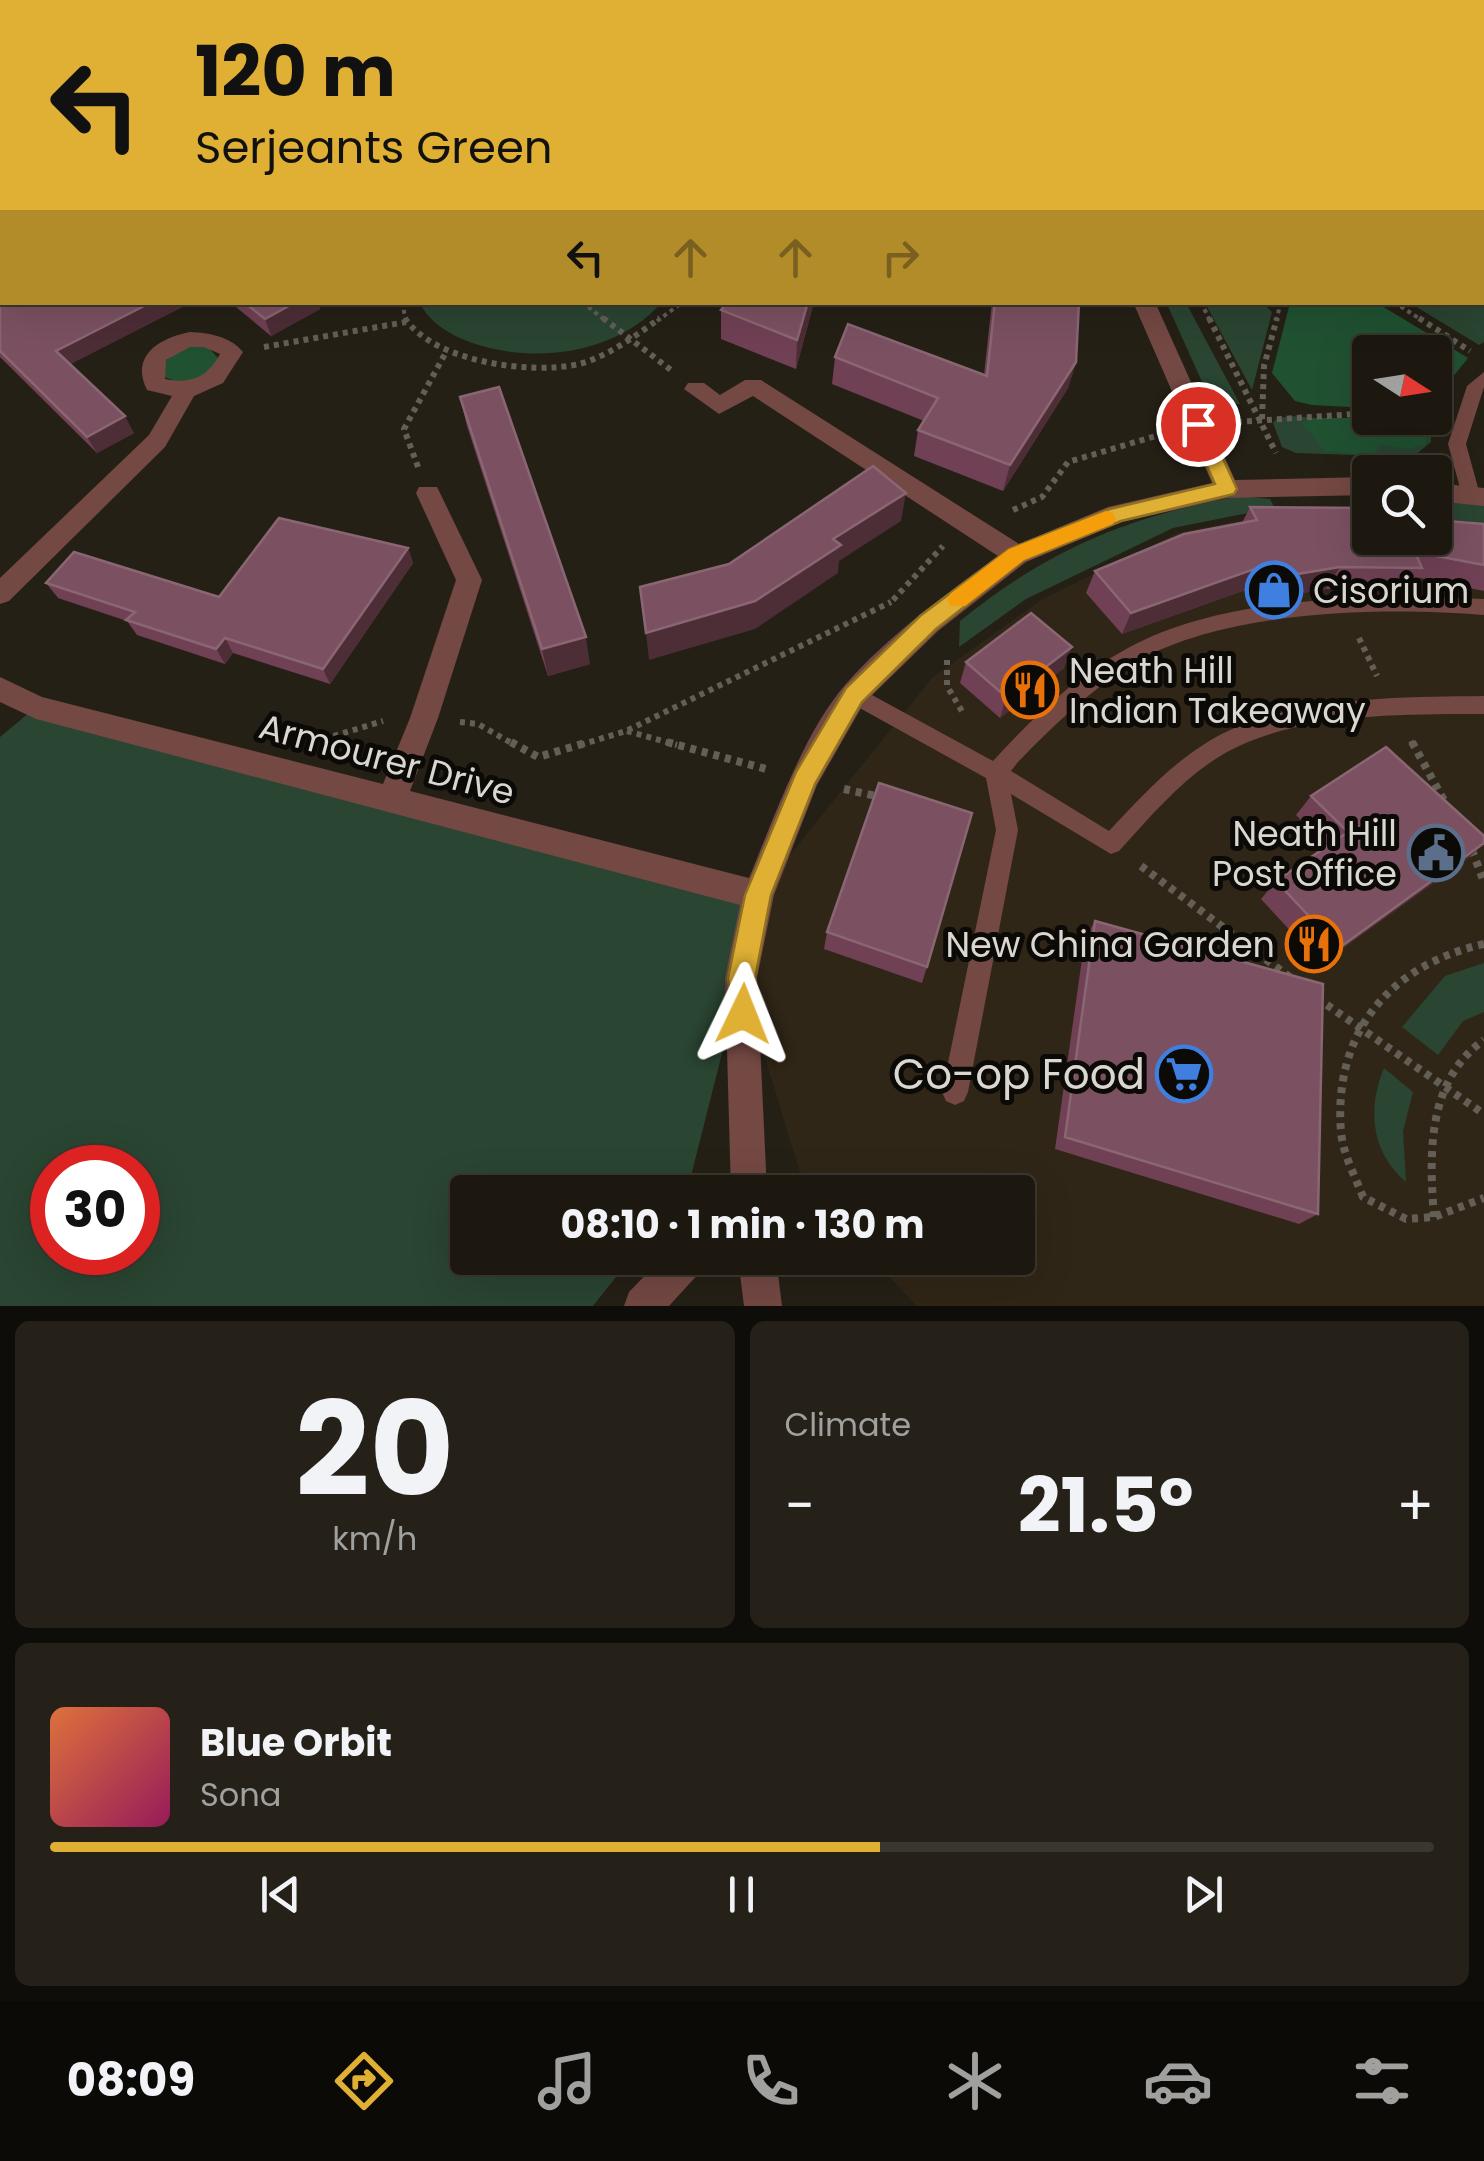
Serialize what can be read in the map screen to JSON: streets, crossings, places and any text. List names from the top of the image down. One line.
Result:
{"streets":{"street":["Armourer Drive"]},"places":{"shop":["Cisorium"],"restaurant":["Neath Hill Indian Takeaway","New China Garden"],"public building":["Neath Hill Post Office"],"supermarket":["Co-op Food"]},"north":"right","page":{"turn":["120 m","Serjeants Green"],"limit":"30","trip":"08:10 · 1 min · 130 m","tile":[["20","km/h"],"Climate"],"heat":["−","21.5°","+"],"song":["Blue Orbit","Sona"],"tabs":"08:09"}}
